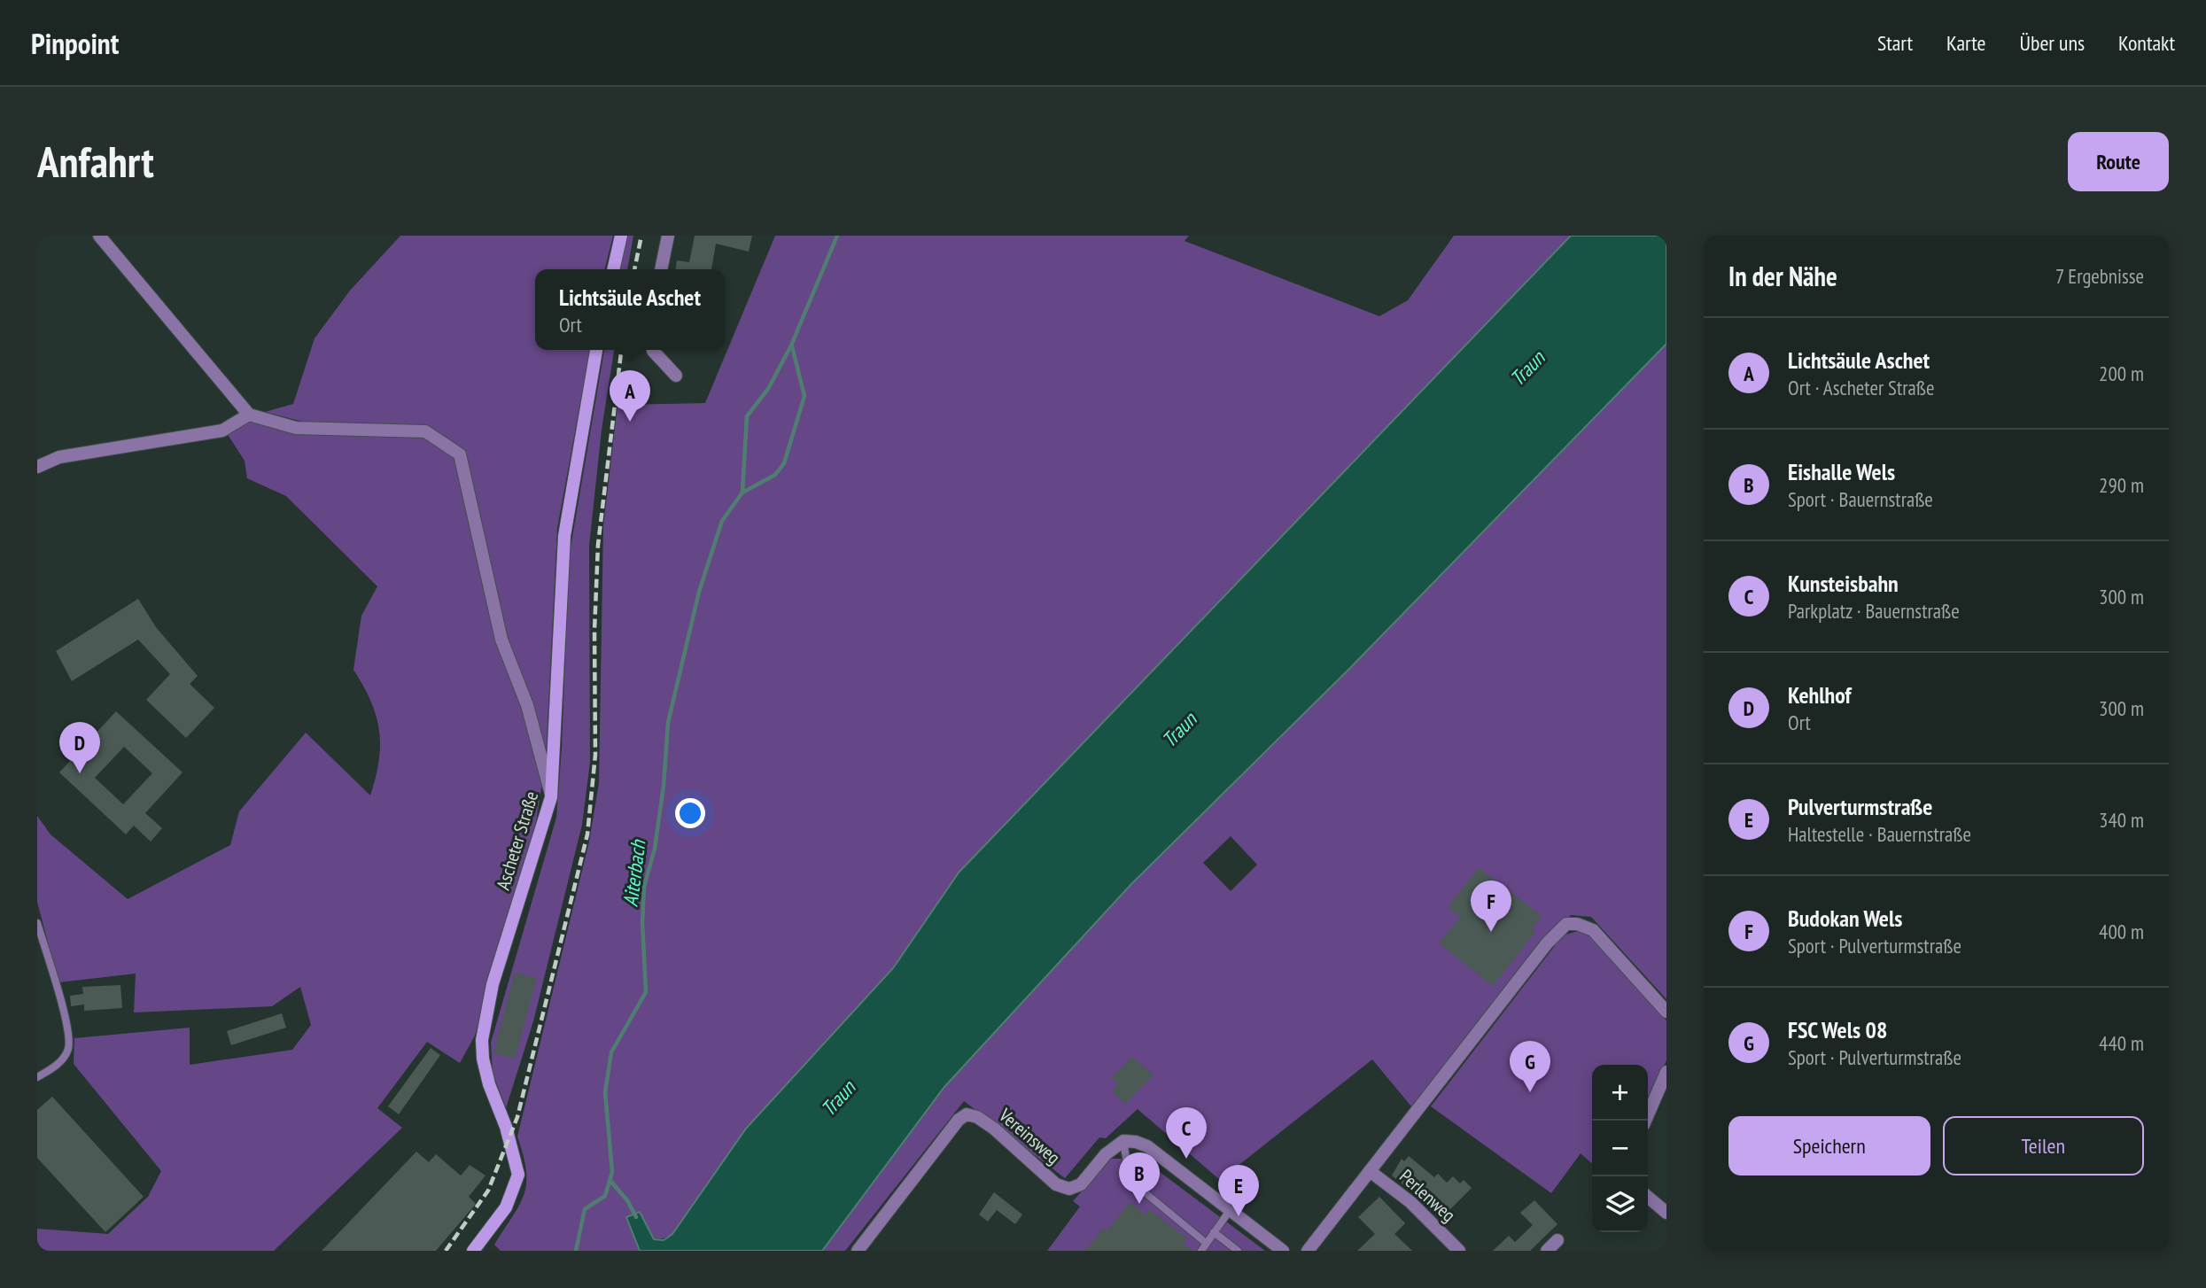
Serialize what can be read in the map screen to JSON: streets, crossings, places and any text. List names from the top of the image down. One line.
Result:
{"streets":{"main road":["Ascheter Straße"],"street":["Vereinsweg","Perlenweg"]},"water":["Traun","Aiterbach"],"page":{"header":"Pinpoint","nav":["Start","Karte","Über uns","Kontakt"],"buttons":["Route",["Speichern","Teilen"]],"title":"Anfahrt","heading":["In der Nähe","7 Ergebnisse"],"popup":["Lichtsäule Aschet","Ort"],"list":[{"mark":"A","name":"Lichtsäule Aschet","note":"Ort · Ascheter Straße","value":"200 m"},{"mark":"B","name":"Eishalle Wels","note":"Sport · Bauernstraße","value":"290 m"},{"mark":"C","name":"Kunsteisbahn","note":"Parkplatz · Bauernstraße","value":"300 m"},{"mark":"D","name":"Kehlhof","note":"Ort","value":"300 m"},{"mark":"E","name":"Pulverturmstraße","note":"Haltestelle · Bauernstraße","value":"340 m"},{"mark":"F","name":"Budokan Wels","note":"Sport · Pulverturmstraße","value":"400 m"},{"mark":"G","name":"FSC Wels 08","note":"Sport · Pulverturmstraße","value":"440 m"}],"pins":["A","D","F","G","C","B","E"],"map_buttons":["+","−"]}}
